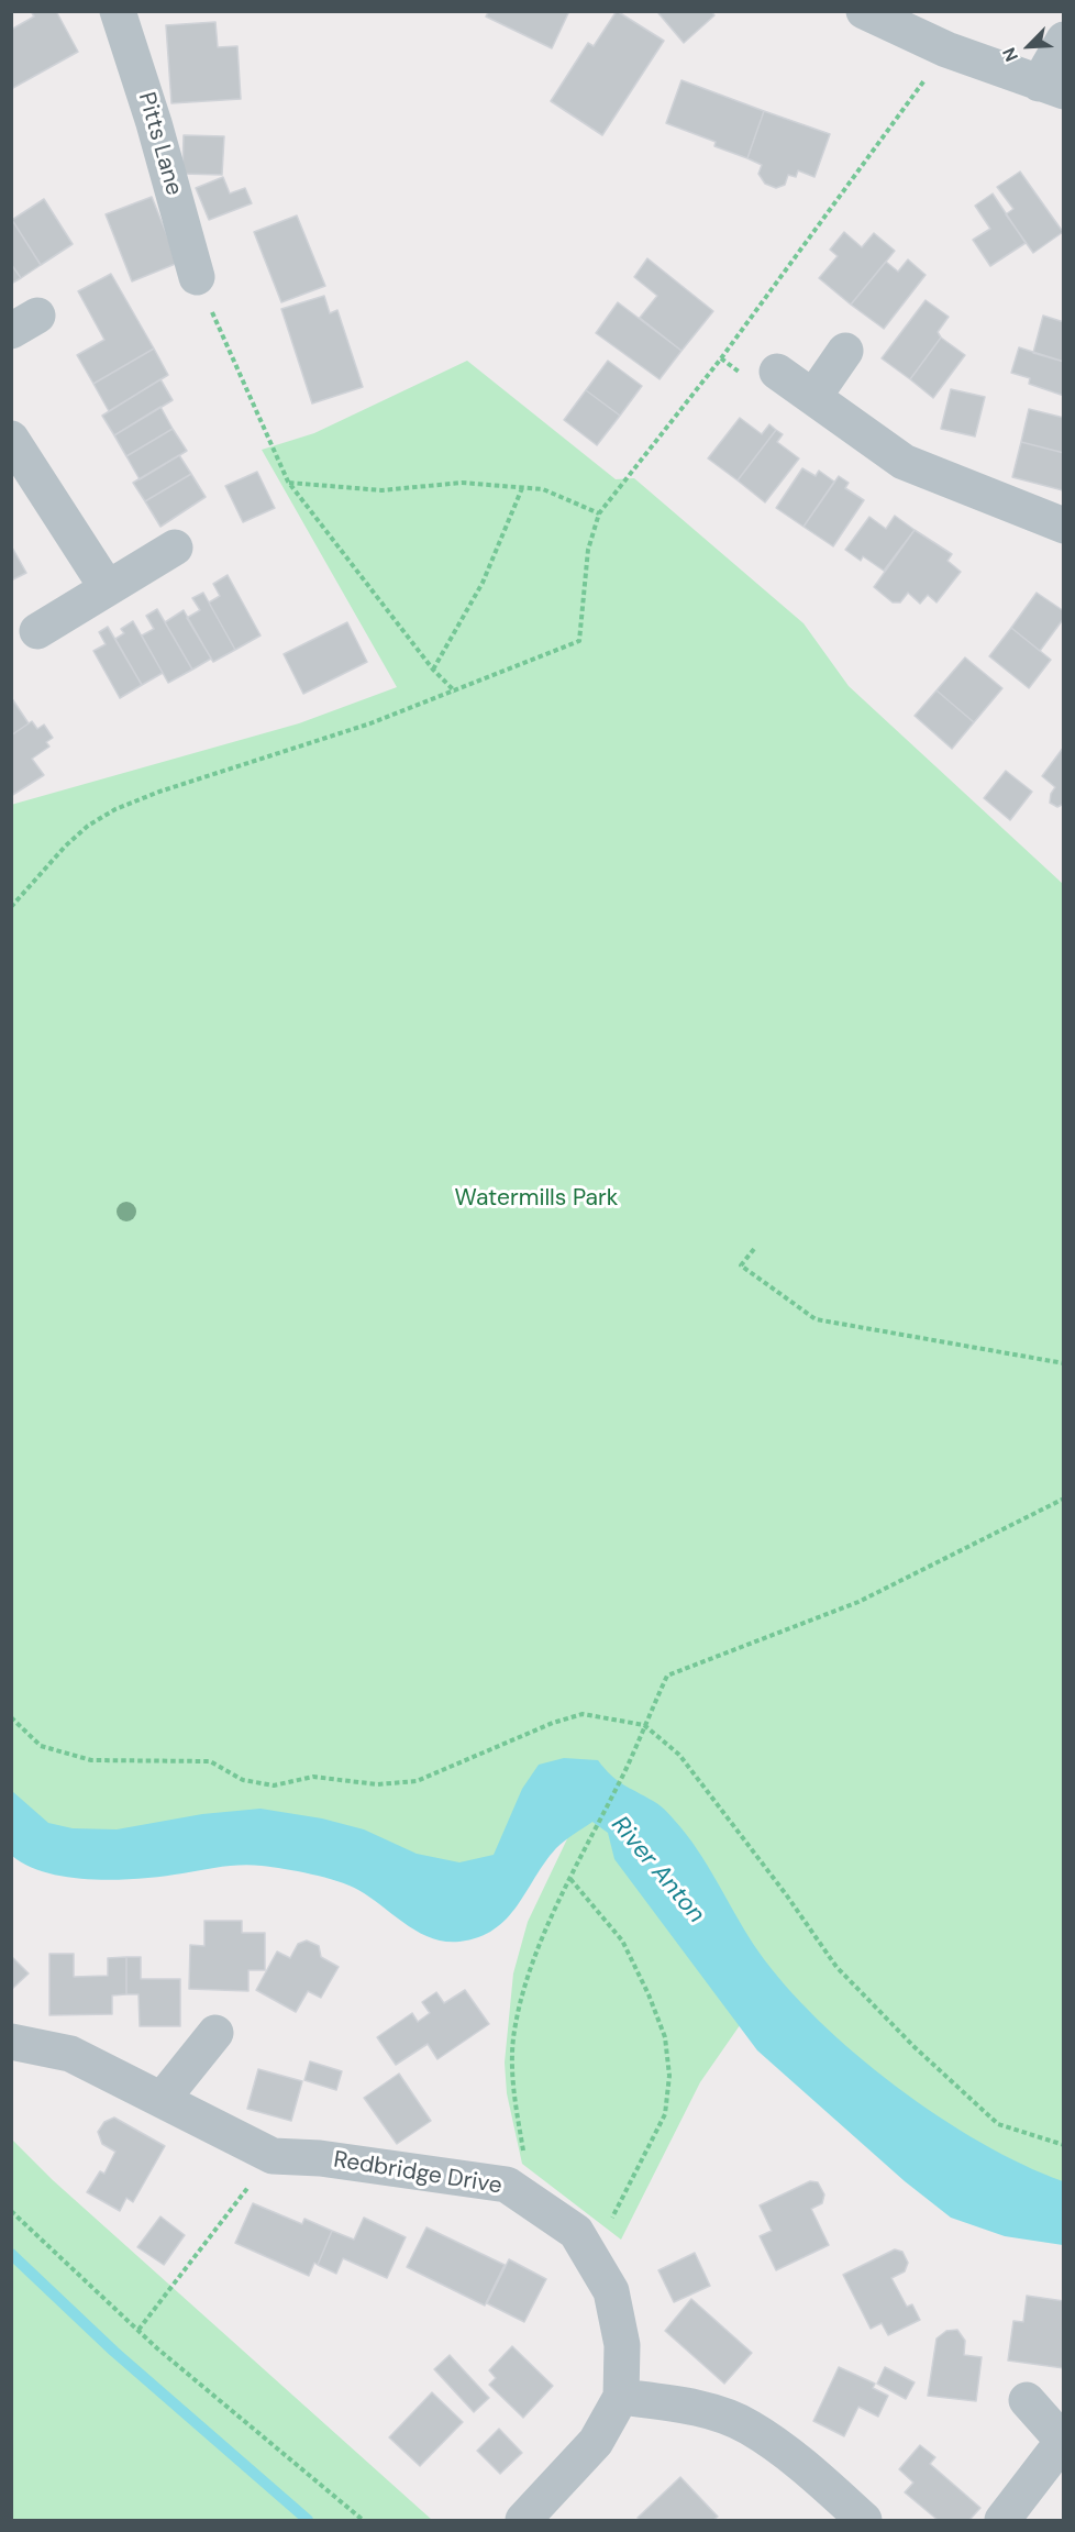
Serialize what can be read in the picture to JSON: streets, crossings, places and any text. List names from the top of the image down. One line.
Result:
{"streets":{"street":["Pitts Lane","Redbridge Drive"]},"water":["River Anton"],"parks":["Watermills Park"],"north":"bottom left"}
